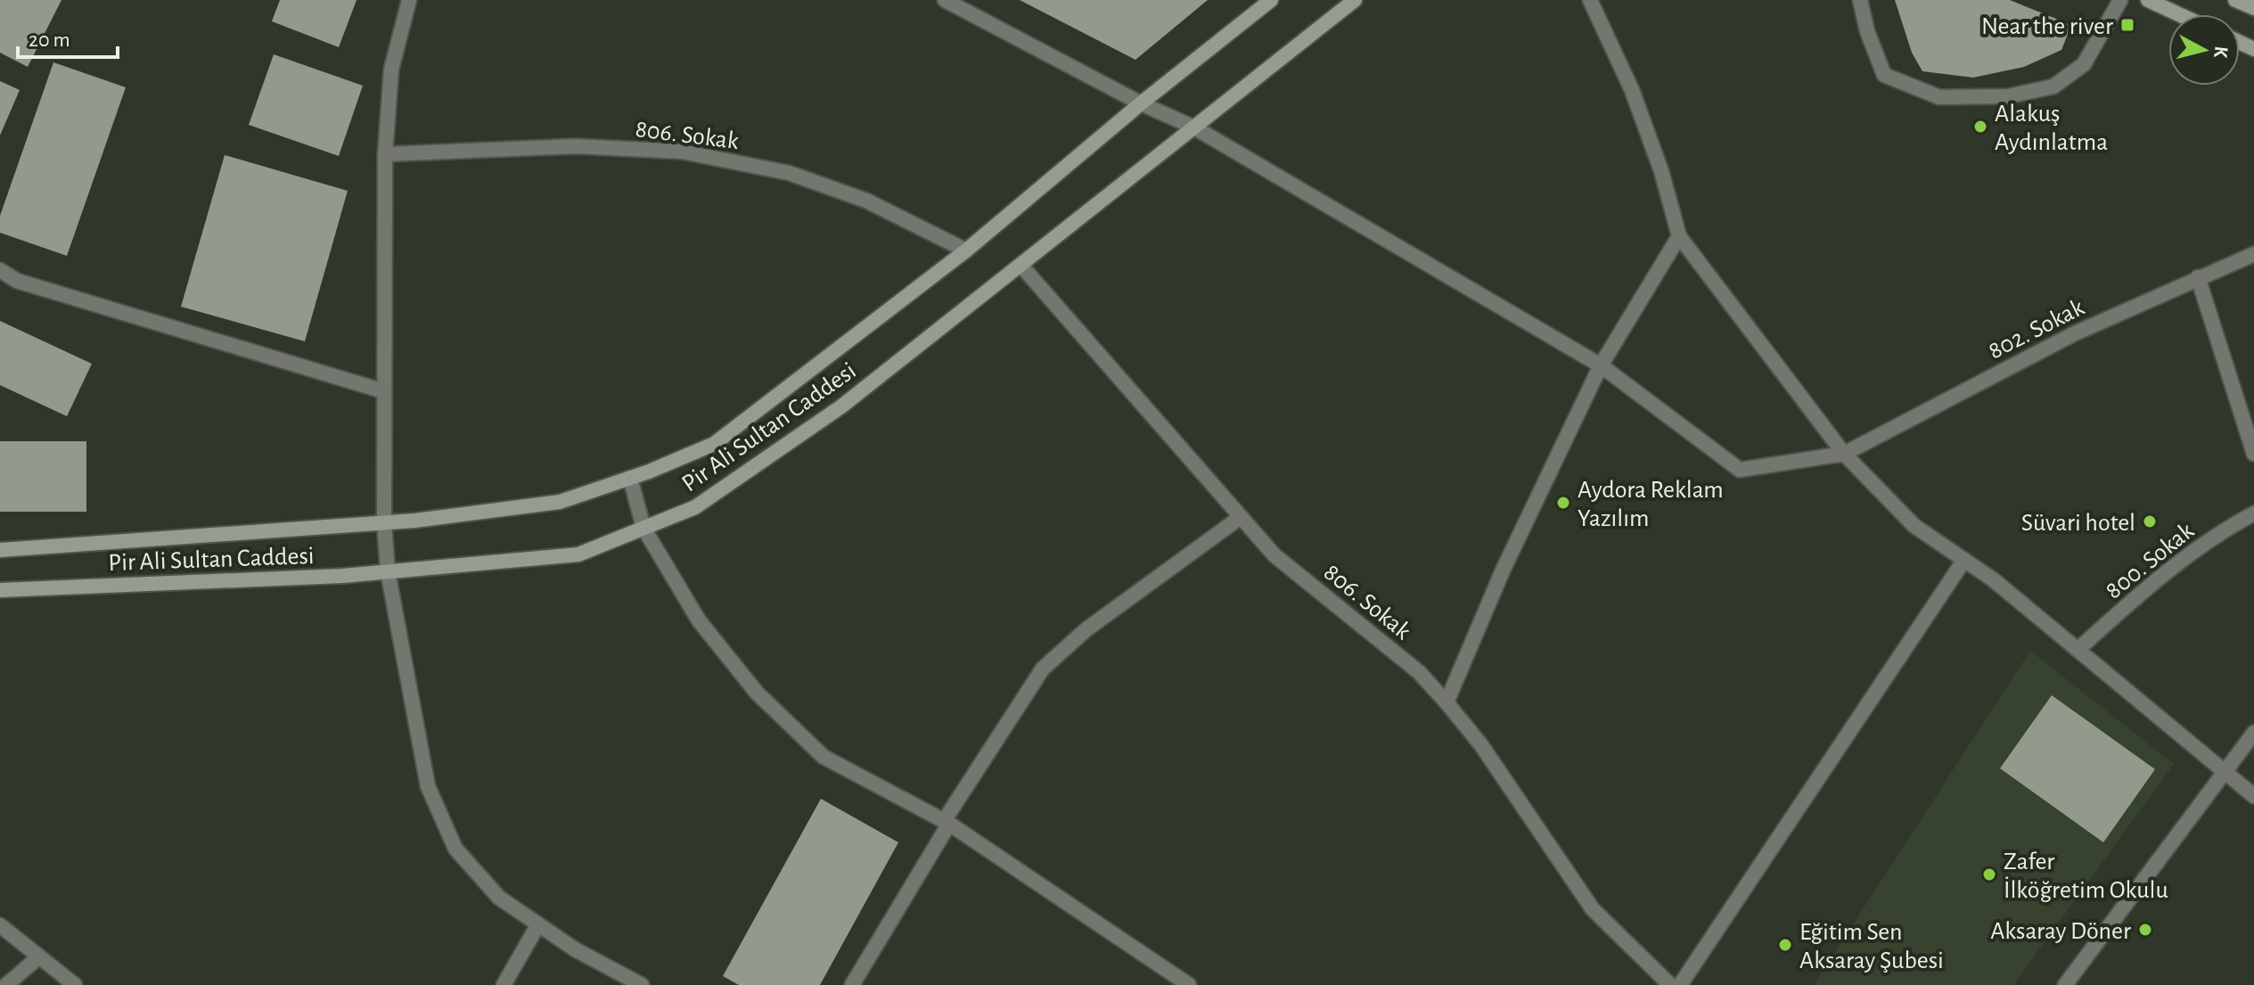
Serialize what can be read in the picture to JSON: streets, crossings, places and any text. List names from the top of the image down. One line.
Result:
{"streets":{"main road":["Pir Ali Sultan Caddesi"],"street":["806. Sokak","802. Sokak","800. Sokak"]},"crossings":[["806. Sokak","Pir Ali Sultan Caddesi"],["802. Sokak","Pir Ali Sultan Caddesi"]],"places":{"transit":["Near the river"],"other":["Alakuş Aydınlatma","Aydora Reklam Yazılım","Süvari hotel","Zafer İlköğretim Okulu","Aksaray Döner","Eğitim Sen Aksaray Şubesi"]},"scale_bar":"20 m","north":"right"}
